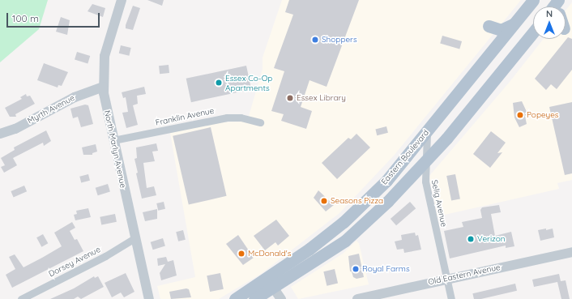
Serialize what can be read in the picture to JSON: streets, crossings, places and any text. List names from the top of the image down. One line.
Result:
{"streets":{"main road":["Eastern Boulevard"],"street":["Myrth Avenue","Franklin Avenue","North Marlyn Avenue","Selig Avenue","Dorsey Avenue","Old Eastern Avenue"]},"crossings":[["Myrth Avenue","North Marlyn Avenue"],["Franklin Avenue","North Marlyn Avenue"],["North Marlyn Avenue","Dorsey Avenue"],["Eastern Boulevard","Selig Avenue"],["Selig Avenue","Old Eastern Avenue"]],"places":["Shoppers","Essex Co-Op Apartments","Essex Library","Popeyes","Seasons Pizza","Verizon","McDonald's","Royal Farms"],"scale_bar":"100 m","north":"top"}
